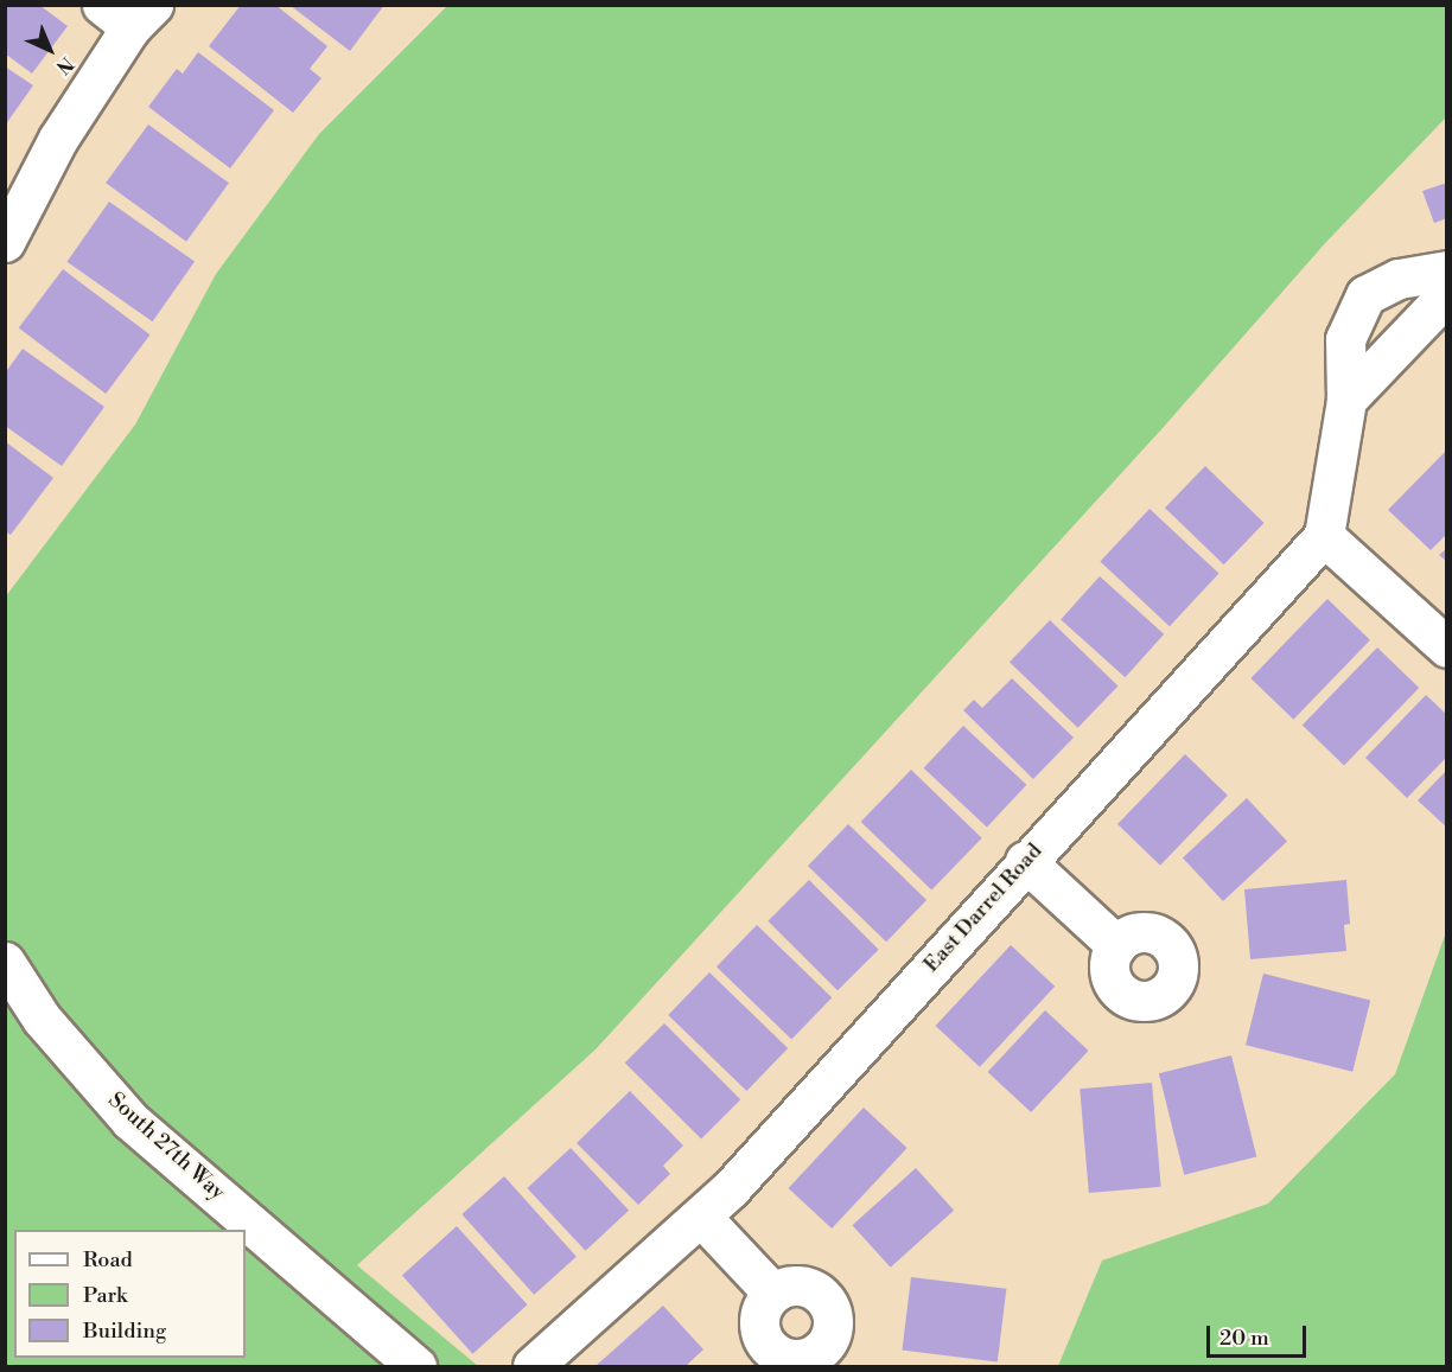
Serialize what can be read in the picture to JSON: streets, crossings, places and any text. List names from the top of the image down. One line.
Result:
{"streets":{"street":["East Darrel Road","South 27th Way"]},"legend":["Road","Park","Building"],"scale_bar":"20 m","north":"bottom right"}
